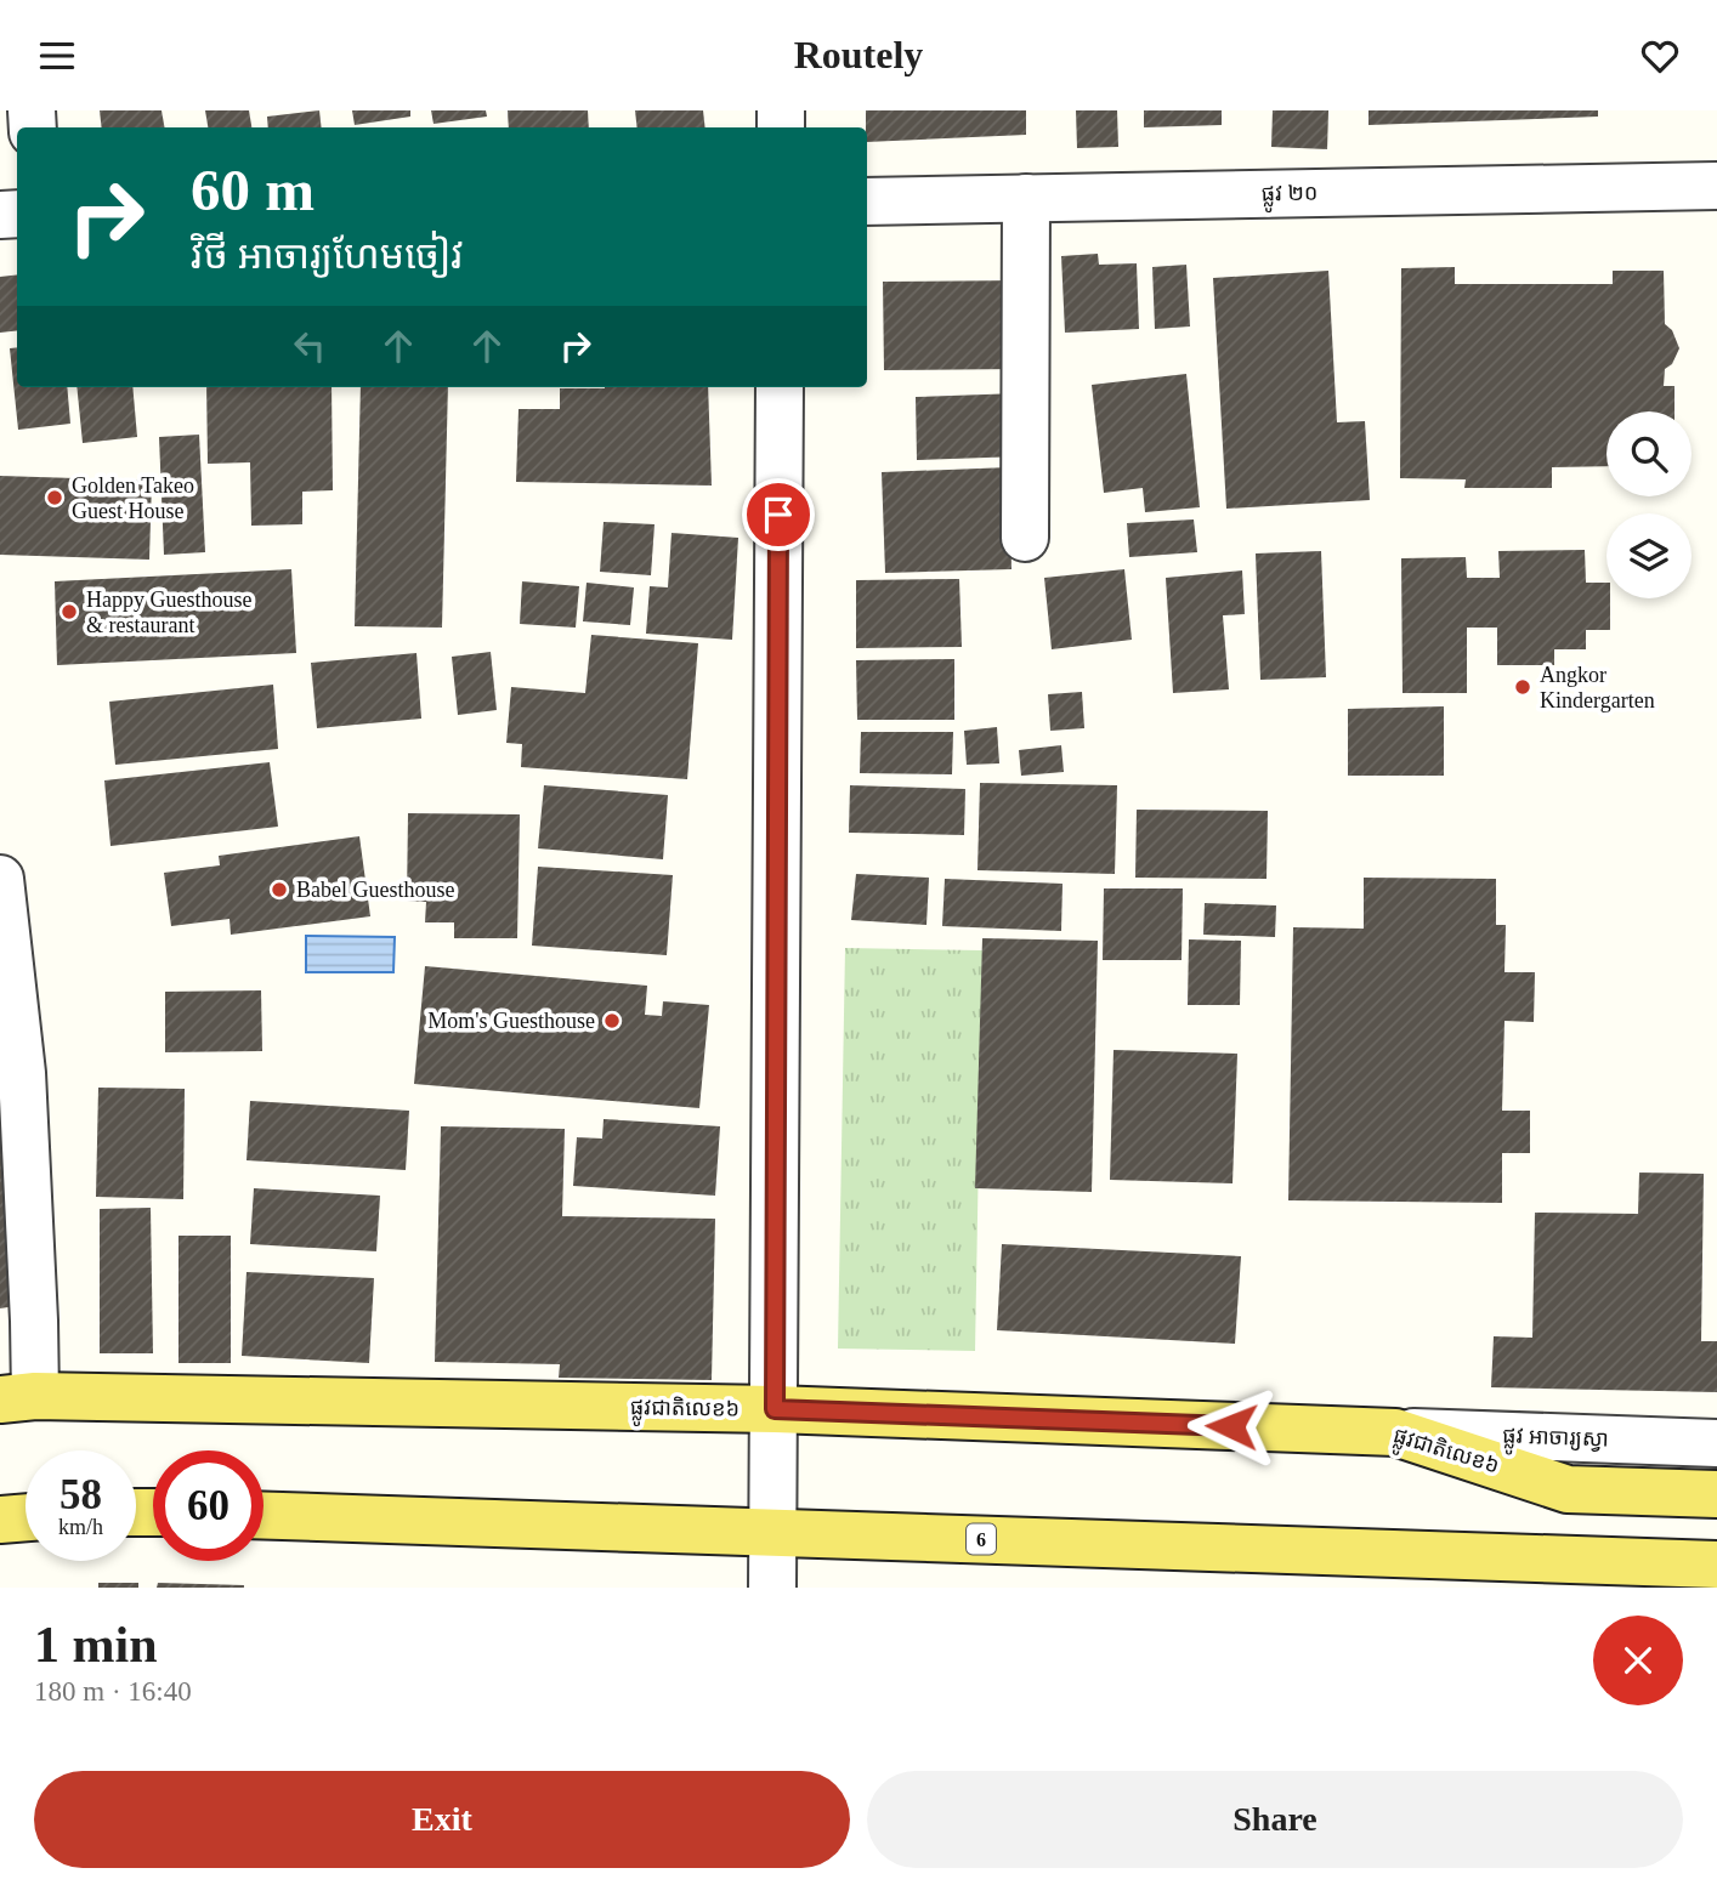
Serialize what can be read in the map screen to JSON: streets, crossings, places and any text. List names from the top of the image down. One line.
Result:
{"streets":{"main road":["ផ្លូវជាតិលេខ៦","6"],"street":["ផ្លូវ ២០","ផ្លូវ អាចារ្យស្វា"]},"crossings":[["ផ្លូវជាតិលេខ៦","ផ្លូវ អាចារ្យស្វា"]],"places":["Golden Takeo Guest House","Happy Guesthouse & restaurant","Angkor Kindergarten","Babel Guesthouse","Mom's Guesthouse"],"page":{"header":"Routely","turn":["60 m","វិថី អាចារ្យហែមចៀវ"],"speed":"58 km/h","limit":"60","heading":["1 min","180 m · 16:40"],"buttons":["Exit","Share"]}}
